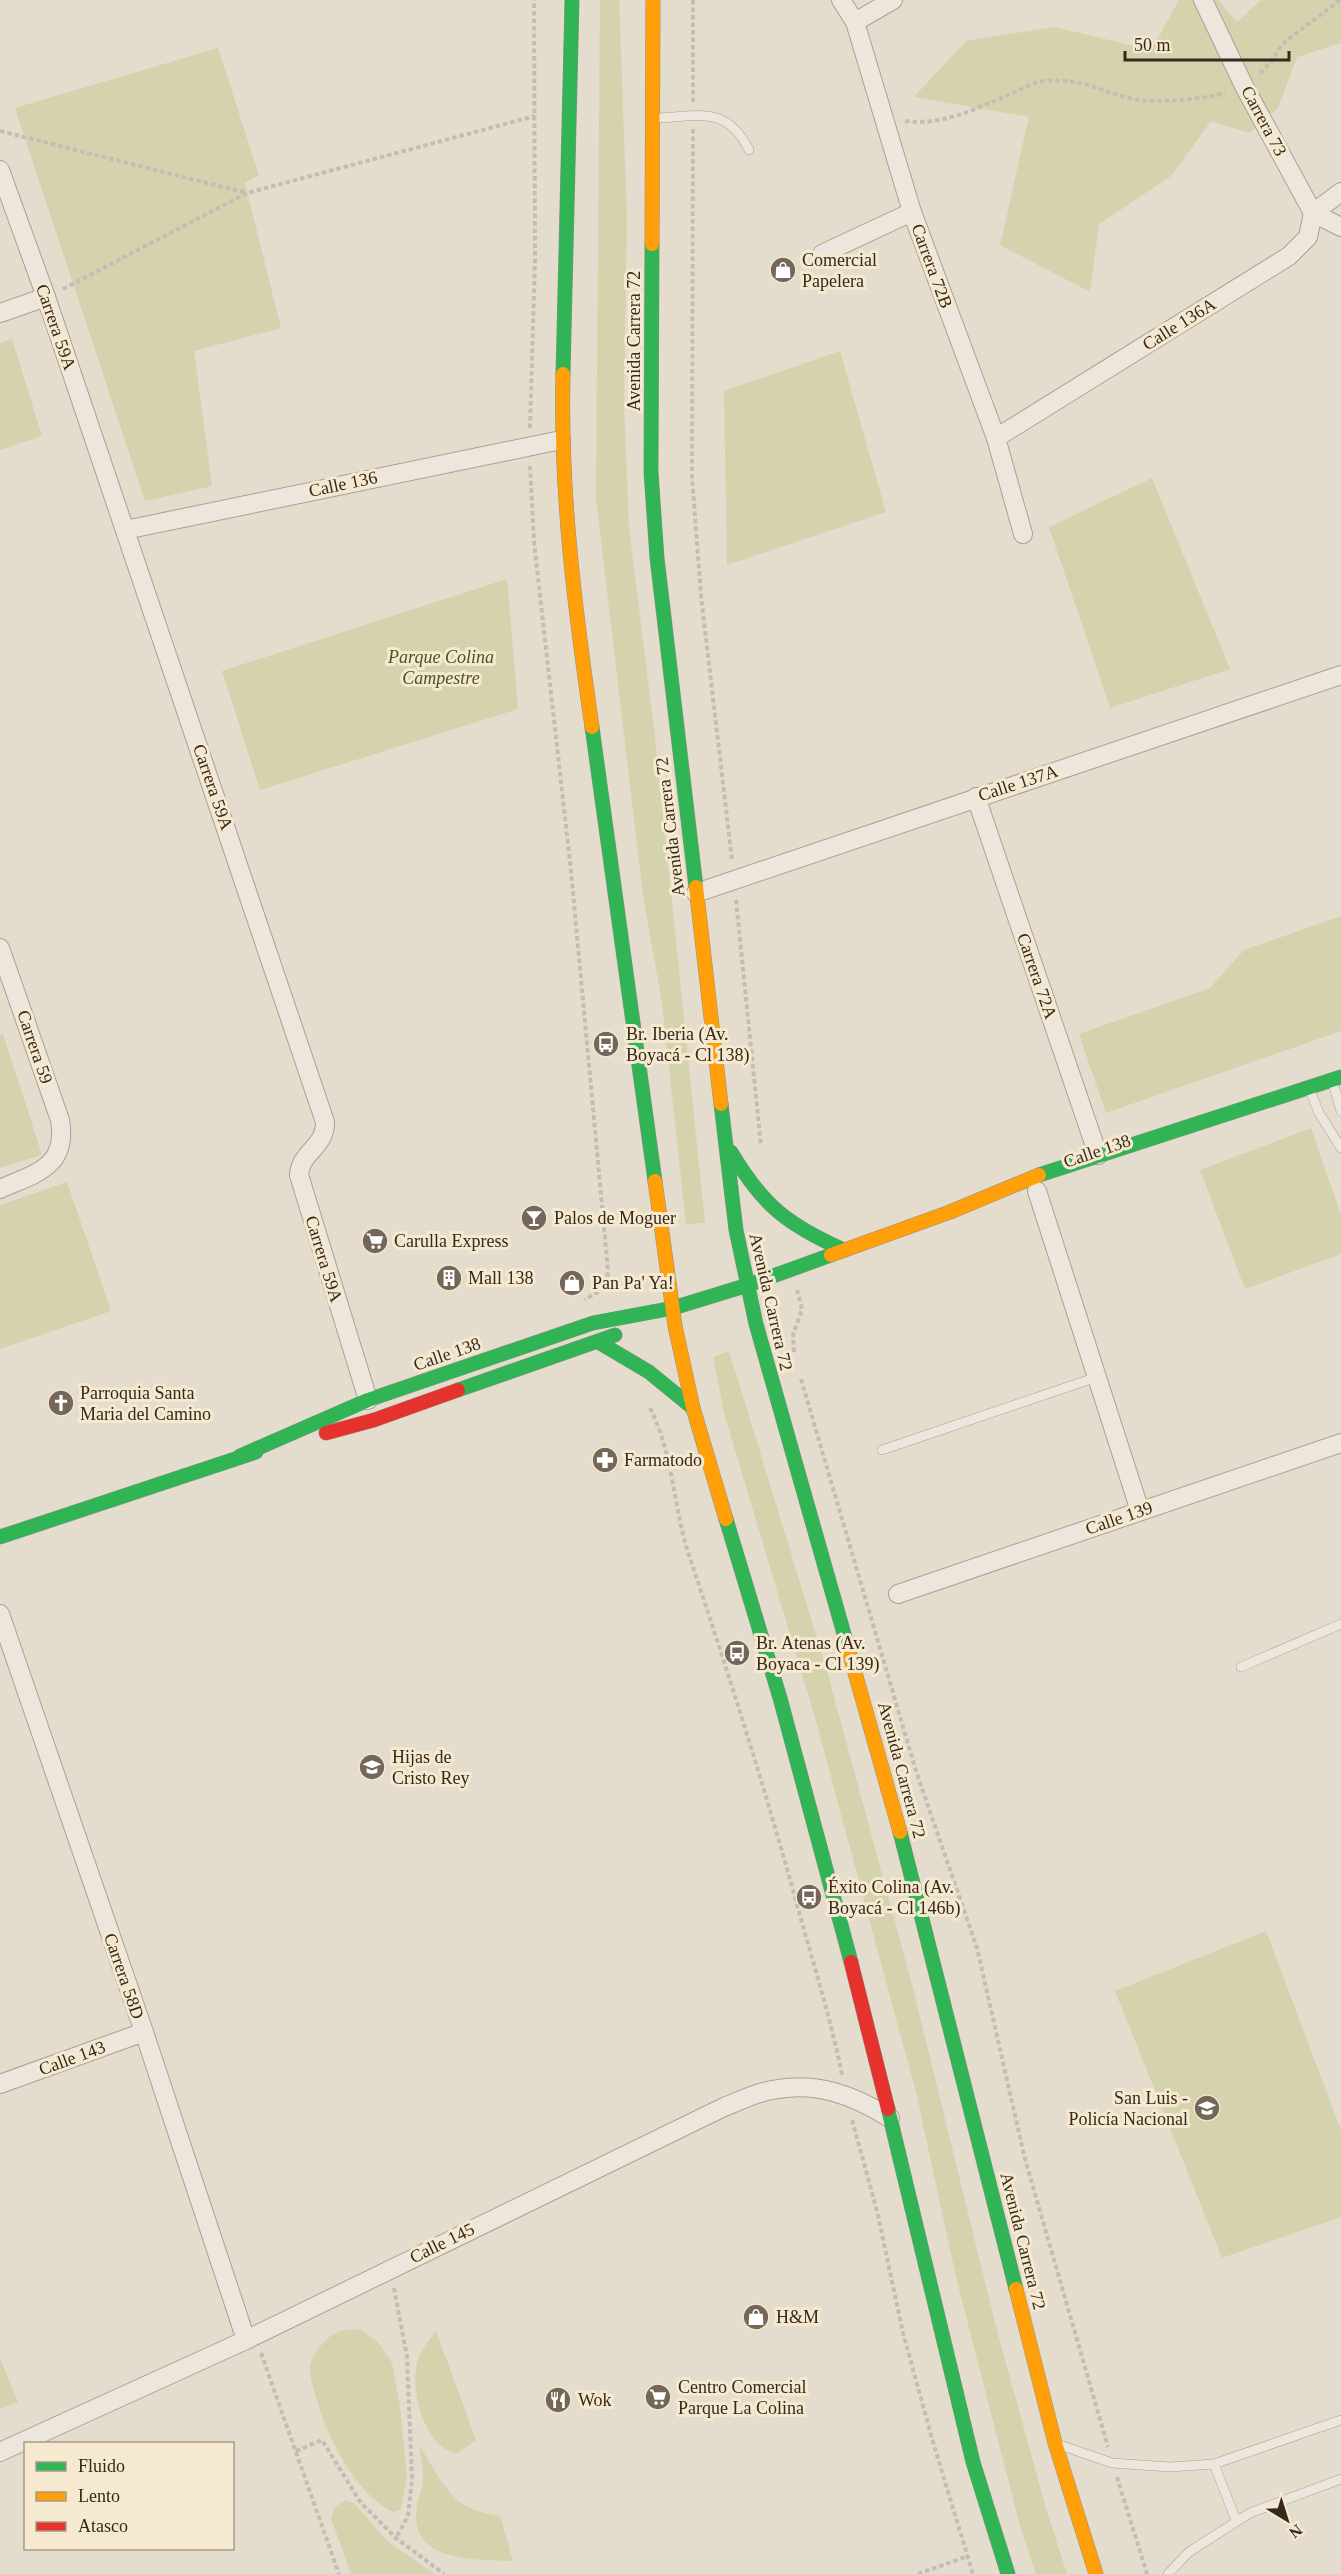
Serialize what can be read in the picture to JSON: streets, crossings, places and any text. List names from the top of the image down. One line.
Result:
{"streets":{"main road":["Avenida Carrera 72","Calle 138"],"street":["Carrera 73","Carrera 72B","Calle 136A","Carrera 59A","Calle 136","Calle 137A","Carrera 72A","Carrera 59","Calle 139","Carrera 58D","Calle 143","Calle 145"]},"crossings":[["Carrera 73","Calle 136A"],["Carrera 72B","Calle 136A"],["Carrera 59A","Calle 136"],["Carrera 59A","Calle 138"],["Avenida Carrera 72","Calle 137A"],["Avenida Carrera 72","Calle 138"],["Calle 137A","Carrera 72A"],["Carrera 72A","Calle 138"],["Carrera 58D","Calle 143"],["Carrera 58D","Calle 145"]],"parks":["Parque Colina Campestre"],"places":{"shop":["Comercial Papelera","Pan Pa' Ya!","H&M"],"bus stop":["Br. Iberia (Av. Boyacá - Cl 138)","Br. Atenas (Av. Boyaca - Cl 139)","Éxito Colina (Av. Boyacá - Cl 146b)"],"bar":["Palos de Moguer"],"supermarket":["Carulla Express","Centro Comercial Parque La Colina"],"building":["Mall 138"],"church":["Parroquia Santa Maria del Camino"],"pharmacy":["Farmatodo"],"school or university":["Hijas de Cristo Rey","San Luis - Policía Nacional"],"restaurant":["Wok"]},"legend":["Fluido","Lento","Atasco"],"scale_bar":"50 m","north":"bottom right"}
